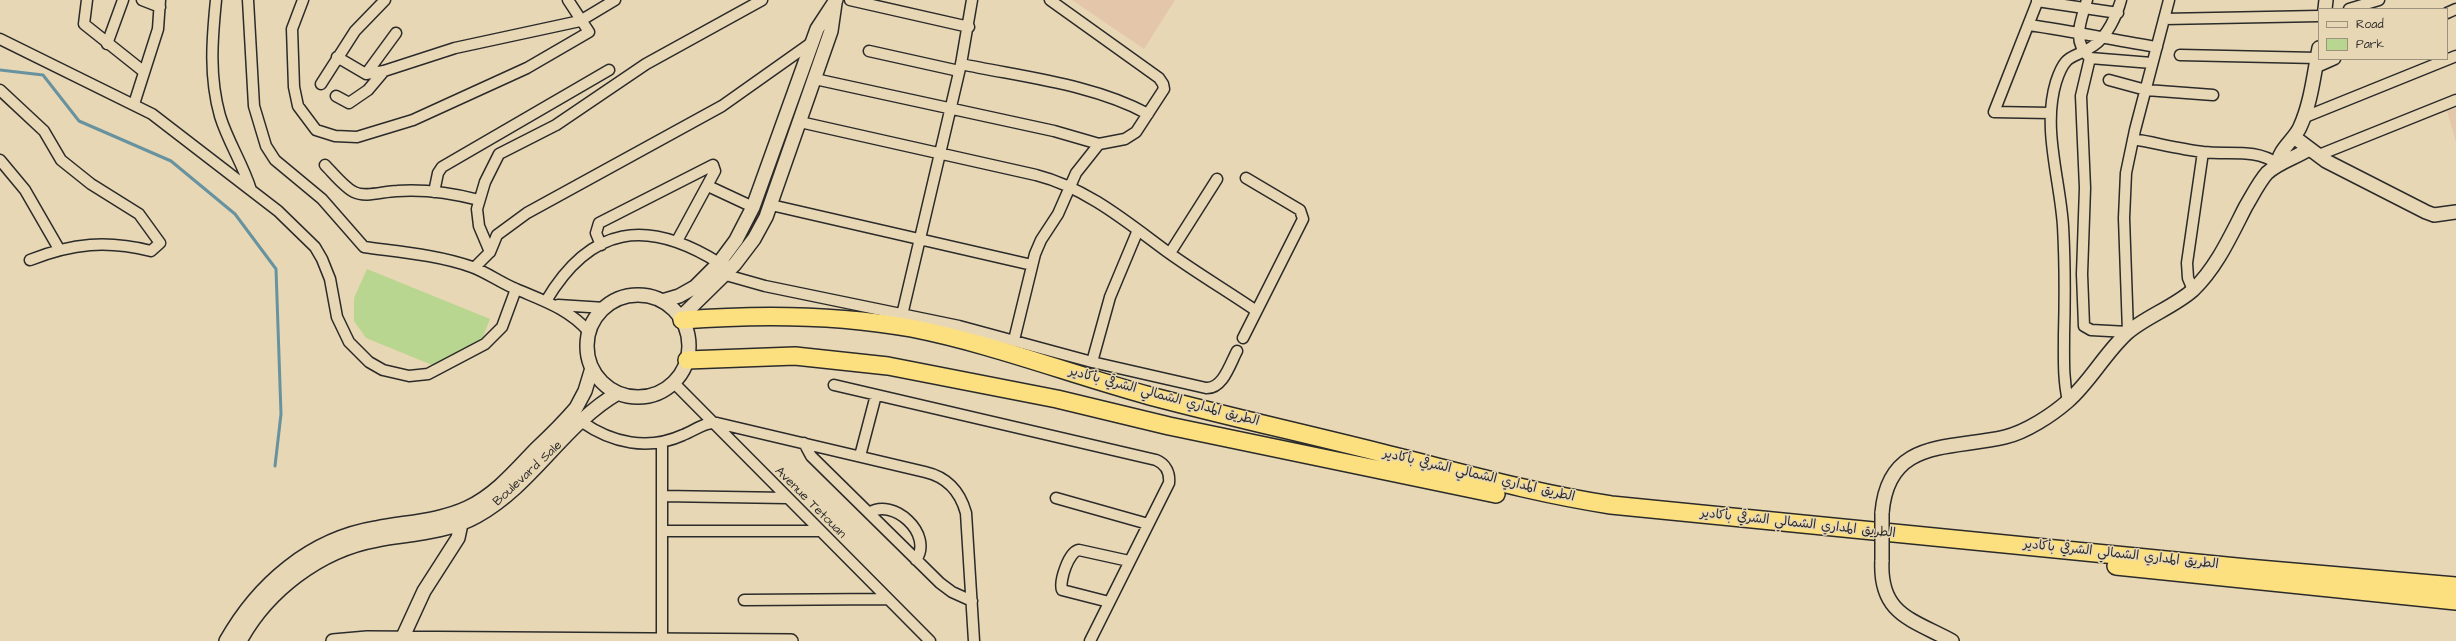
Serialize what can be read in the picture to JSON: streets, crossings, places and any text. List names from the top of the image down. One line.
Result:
{"streets":{"highway":["الطريق المداري الشمالي الشرقي بأكادير"],"street":["Boulevard Sale","Avenue Tetouan"]},"crossings":[["الطريق المداري الشمالي الشرقي بأكادير","Boulevard Sale"],["الطريق المداري الشمالي الشرقي بأكادير","Avenue Tetouan"],["Boulevard Sale","Avenue Tetouan"]],"legend":["Road","Park"]}
